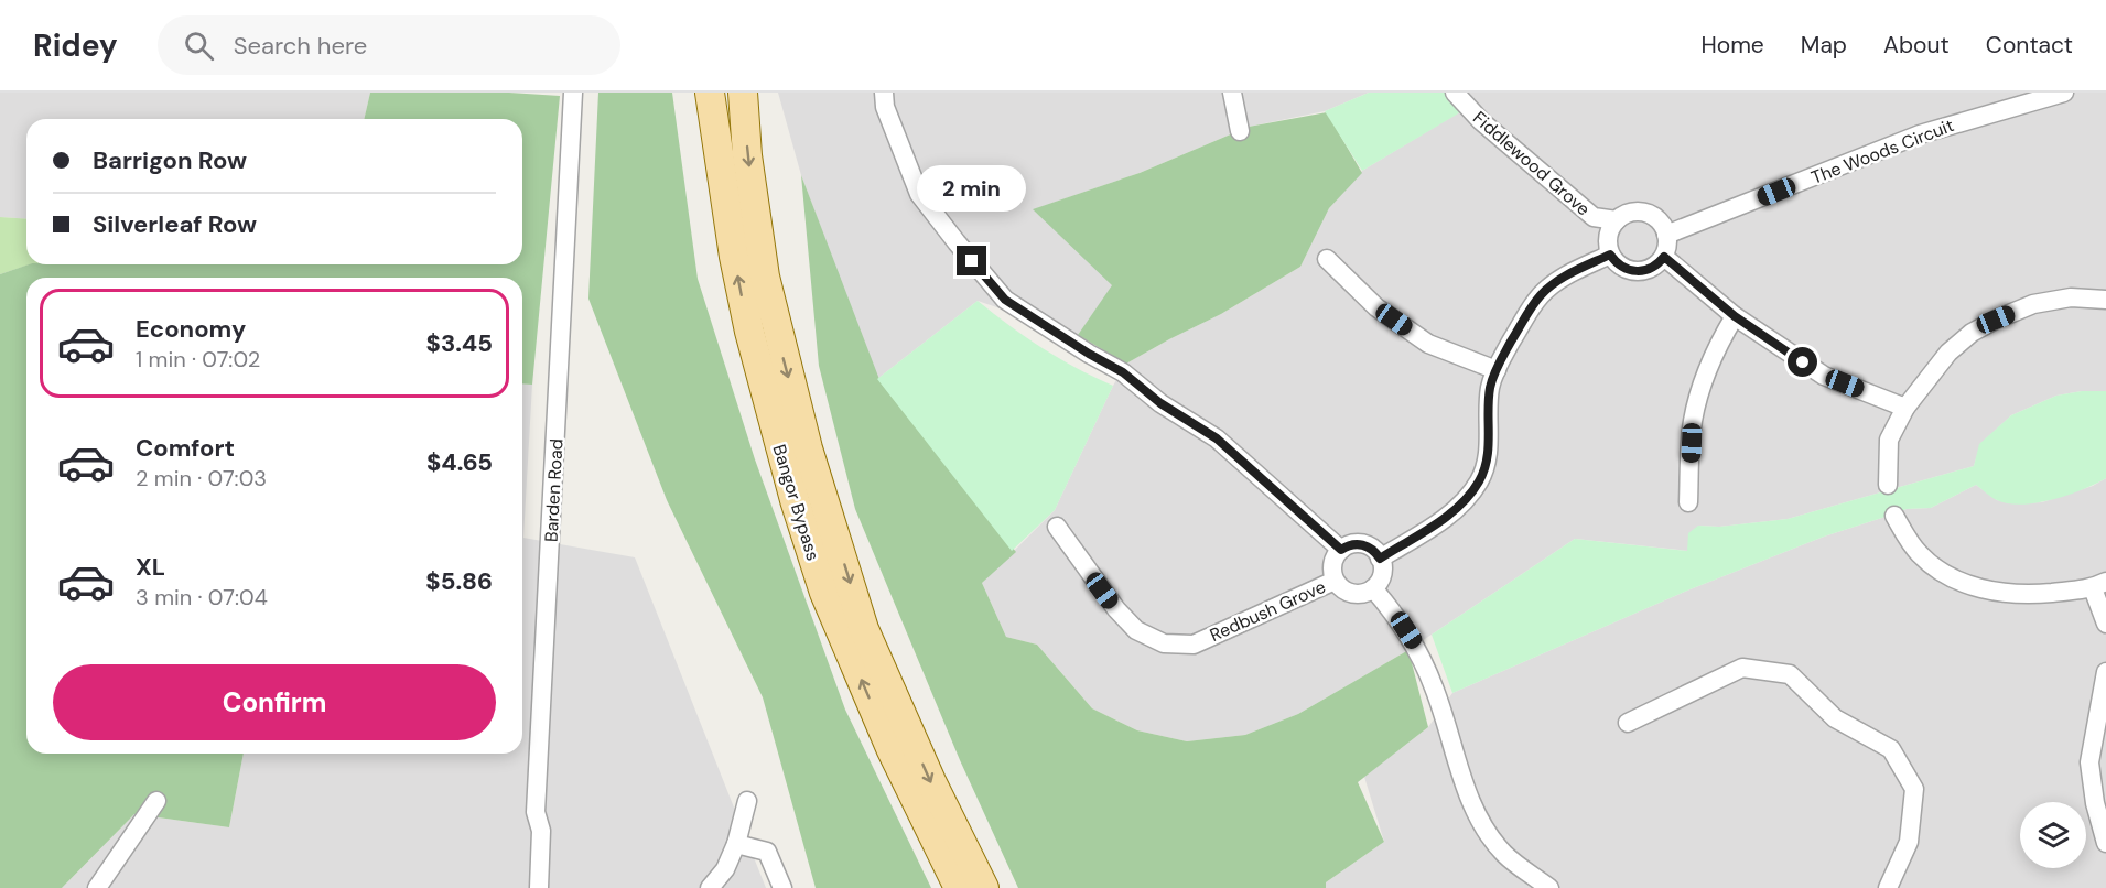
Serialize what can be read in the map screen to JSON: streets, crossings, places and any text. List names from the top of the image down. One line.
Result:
{"streets":{"main road":["Bangor Bypass"],"street":["The Woods Circuit","Fiddlewood Grove","Barden Road","Redbush Grove"]},"crossings":[["The Woods Circuit","Fiddlewood Grove"]],"page":{"header":"Ridey","search":"Search here","nav":["Home","Map","About","Contact"],"banner":["Barrigon Row","Silverleaf Row"],"bubble":"2 min","list":[{"name":"Economy","note":"1 min · 07:02","value":"$3.45"},{"name":"Comfort","note":"2 min · 07:03","value":"$4.65"},{"name":"XL","note":"3 min · 07:04","value":"$5.86"}],"buttons":"Confirm"}}
